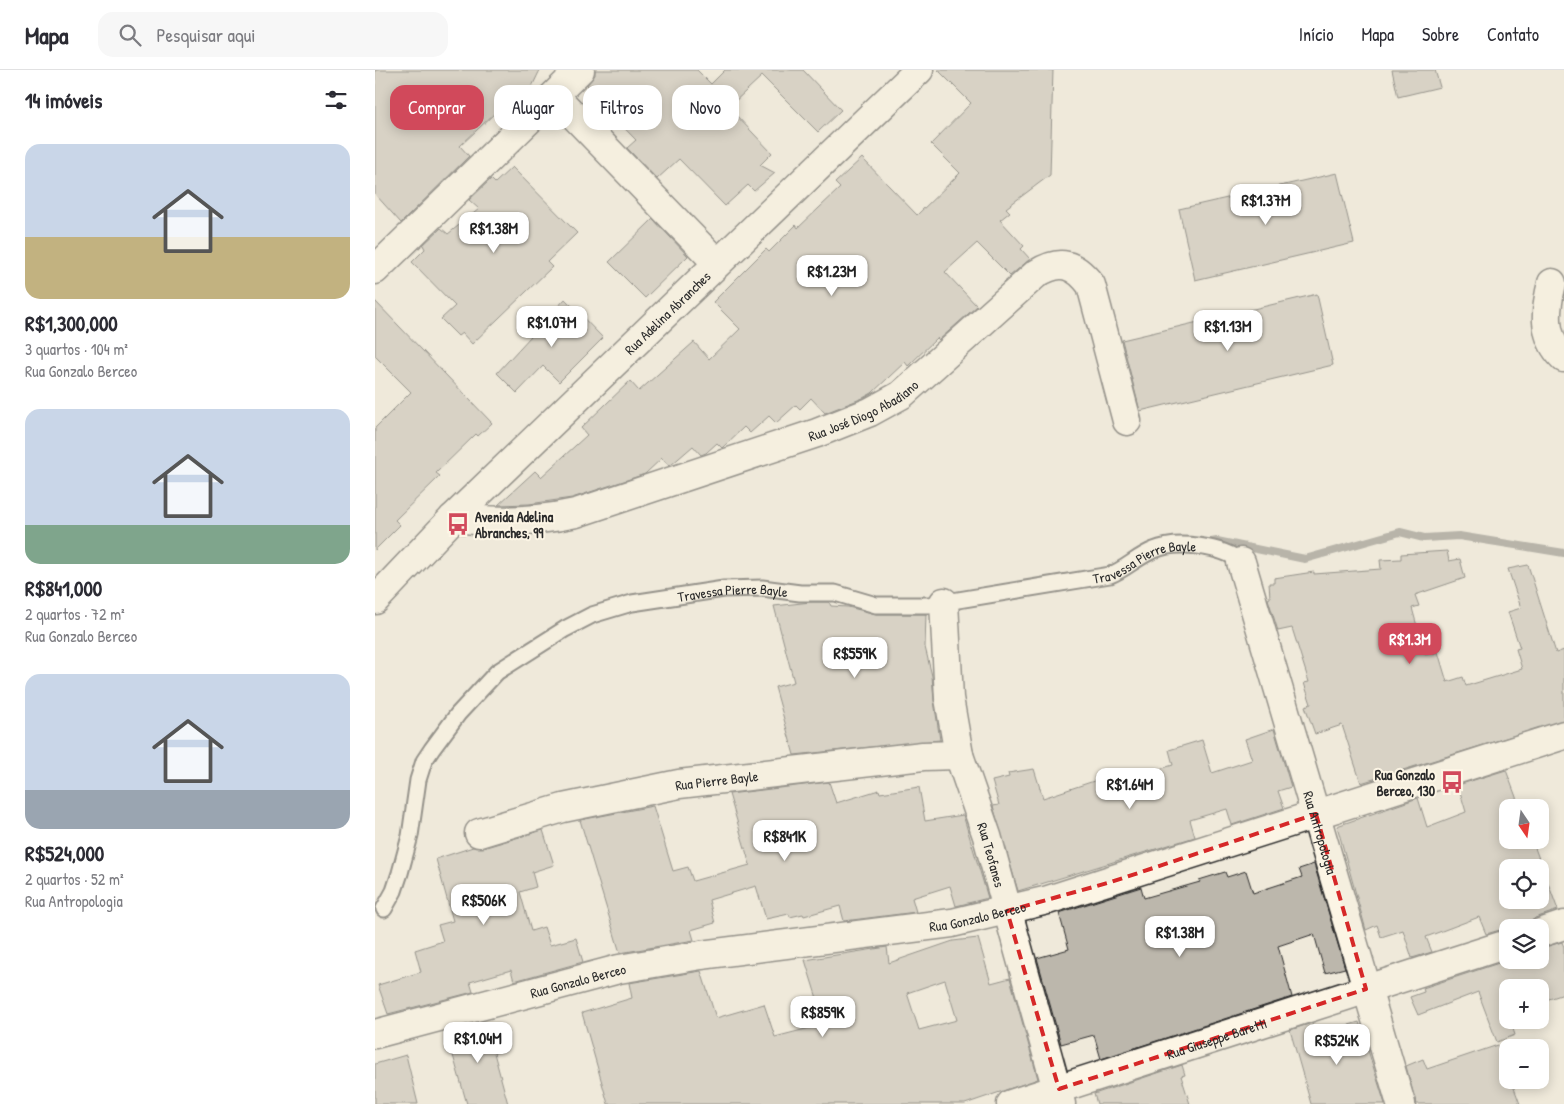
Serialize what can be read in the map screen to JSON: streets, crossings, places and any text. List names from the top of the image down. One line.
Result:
{"streets":{"street":["Rua Adelina Abranches","Rua José Diogo Abadiano","Rua Pierre Bayle","Rua Antropologia","Rua Teofanes","Rua Gonzalo Berceo","Rua Giuseppe Baretti"],"lane":["Travessa Pierre Bayle"]},"crossings":[["Rua Adelina Abranches","Rua José Diogo Abadiano"],["Travessa Pierre Bayle","Rua Antropologia"],["Travessa Pierre Bayle","Rua Teofanes"],["Rua Pierre Bayle","Rua Teofanes"],["Rua Antropologia","Rua Gonzalo Berceo"],["Rua Antropologia","Rua Giuseppe Baretti"],["Rua Teofanes","Rua Gonzalo Berceo"],["Rua Teofanes","Rua Giuseppe Baretti"]],"places":{"bus stop":["Avenida Adelina Abranches, 99","Rua Gonzalo Berceo, 130"]},"north":"bottom","page":{"header":"Mapa","search":"Pesquisar aqui","nav":["Início","Mapa","Sobre","Contato"],"heading":"14 imóveis","chip":["Comprar","Alugar","Filtros","Novo"],"list":[{"name":"R$1,300,000","note":"3 quartos · 104 m² · Rua Gonzalo Berceo"},{"name":"R$841,000","note":"2 quartos · 72 m² · Rua Gonzalo Berceo"},{"name":"R$524,000","note":"2 quartos · 52 m² · Rua Antropologia"}],"price":["R$1.37M","R$1.38M","R$1.23M","R$1.07M","R$1.13M","R$1.3M","R$559K","R$1.64M","R$841K","R$506K","R$1.38M","R$859K","R$1.04M","R$524K"],"map_buttons":["+","−"]}}
